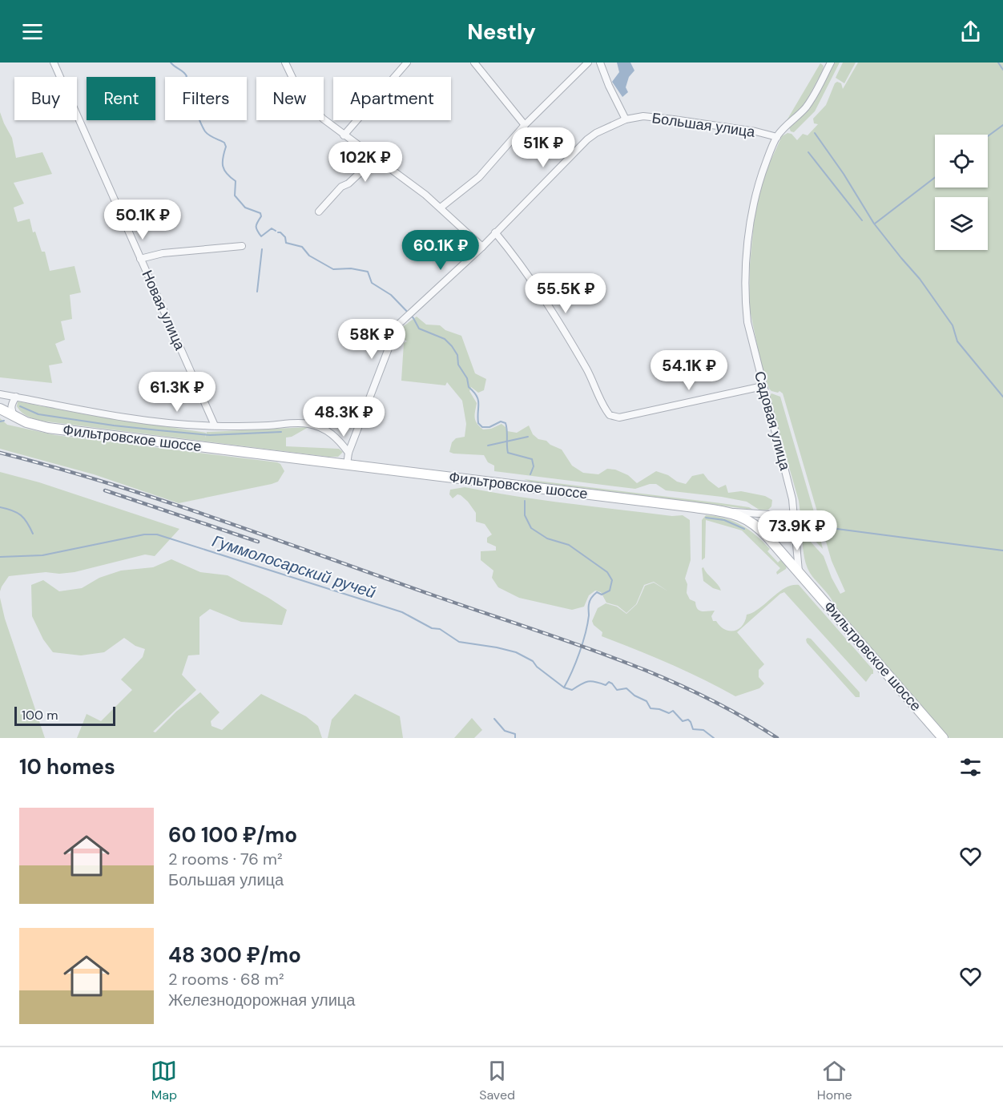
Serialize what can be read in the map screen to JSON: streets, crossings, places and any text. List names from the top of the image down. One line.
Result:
{"streets":{"main road":["Фильтровское шоссе"],"street":["Большая улица","Новая улица","Садовая улица"]},"crossings":[["Большая улица","Садовая улица"],["Большая улица","Фильтровское шоссе"],["Садовая улица","Фильтровское шоссе"]],"water":["Гуммолосарский ручей"],"scale_bar":"100 m","page":{"header":"Nestly","chip":["Buy","Rent","Filters","New","Apartment"],"price":["51K ₽","102K ₽","50.1K ₽","60.1K ₽","55.5K ₽","58K ₽","54.1K ₽","61.3K ₽","48.3K ₽","73.9K ₽"],"scale":"100 m","heading":"10 homes","list":[{"name":"60 100 ₽/mo","note":"2 rooms · 76 m² · Большая улица"},{"name":"48 300 ₽/mo","note":"2 rooms · 68 m² · Железнодорожная улица"}],"tabs":["Map","Saved","Home"]}}
